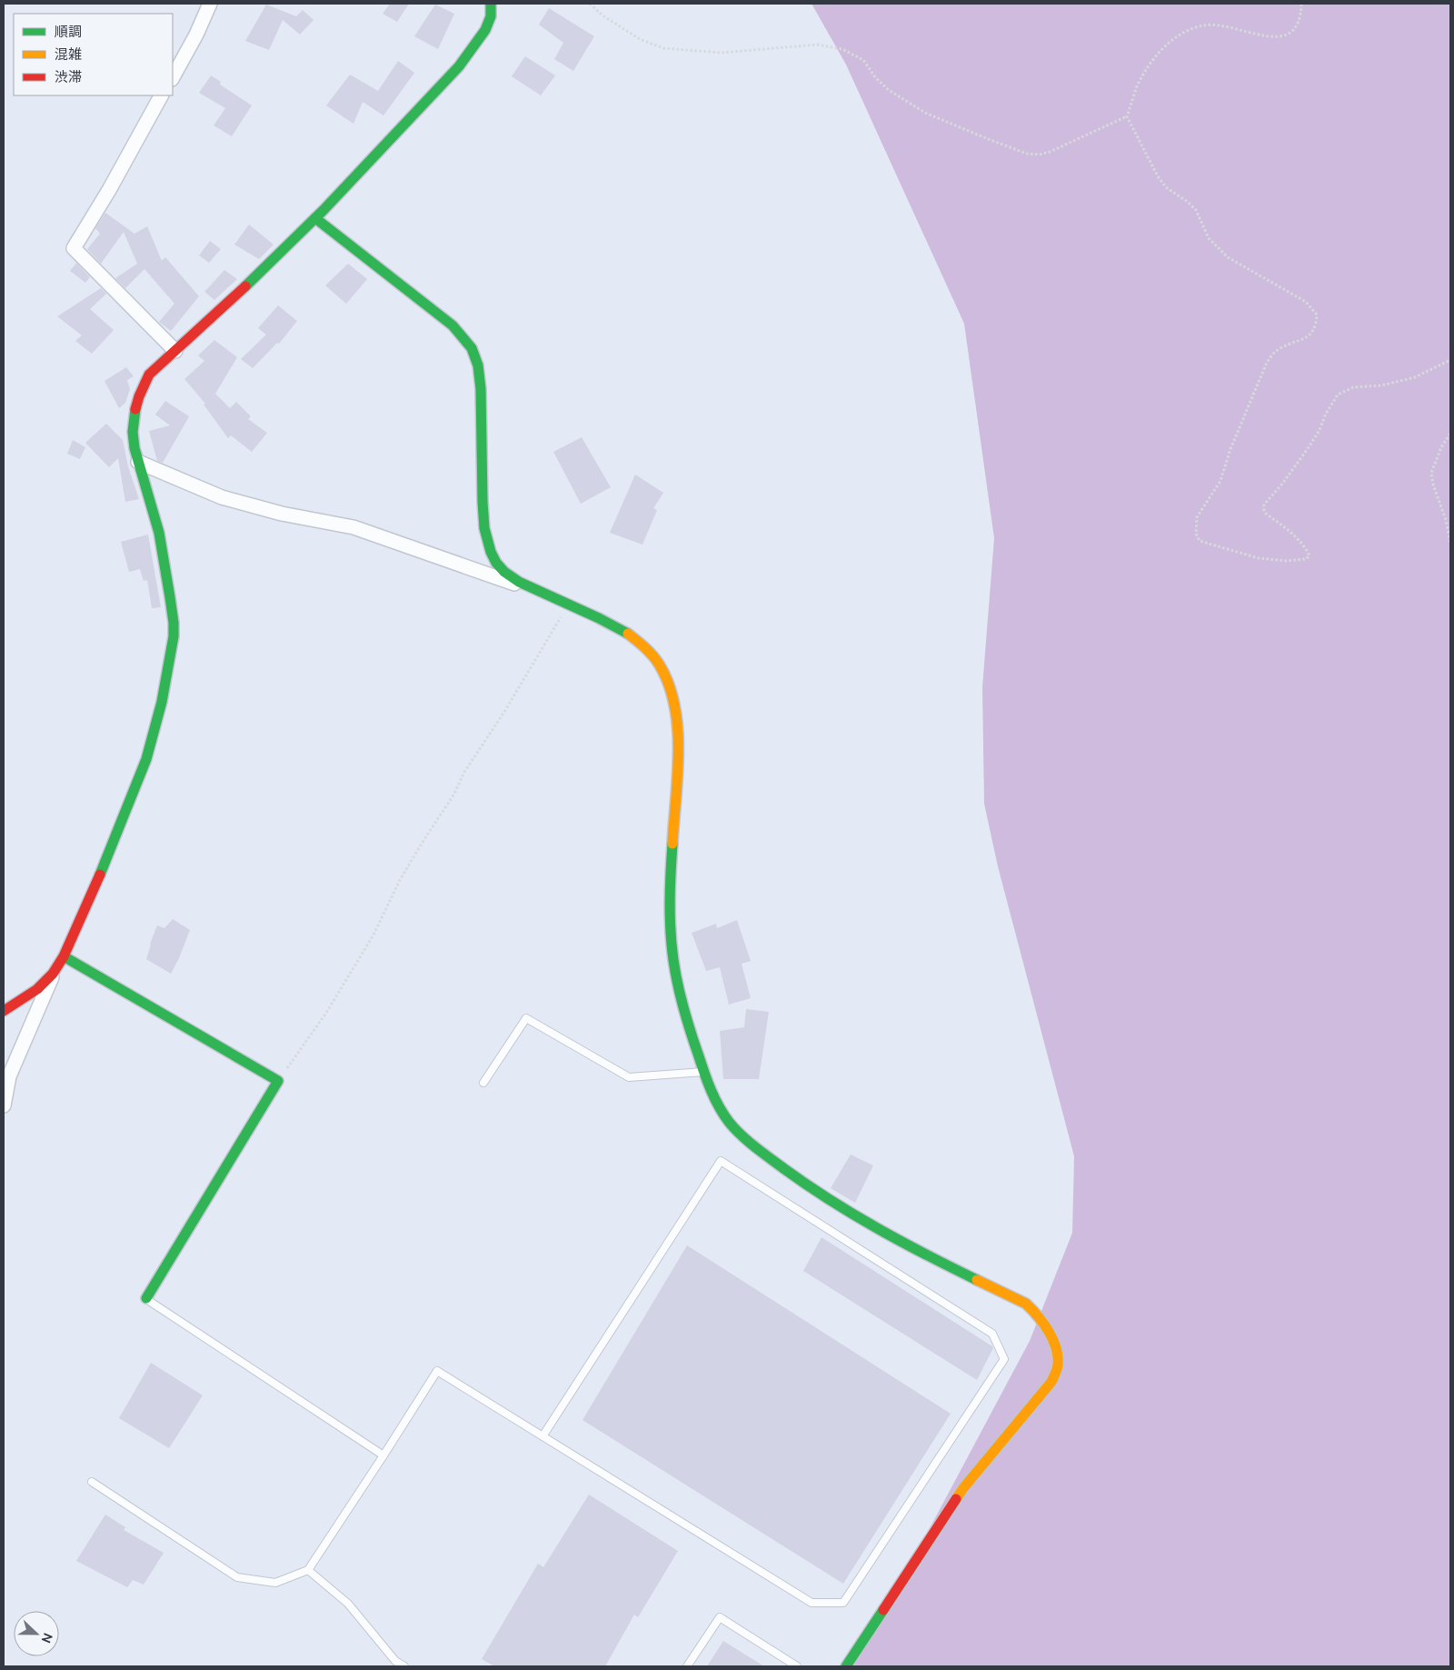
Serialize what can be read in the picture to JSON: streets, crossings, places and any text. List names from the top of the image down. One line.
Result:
{"legend":["順調","混雑","渋滞"],"north":"right"}
